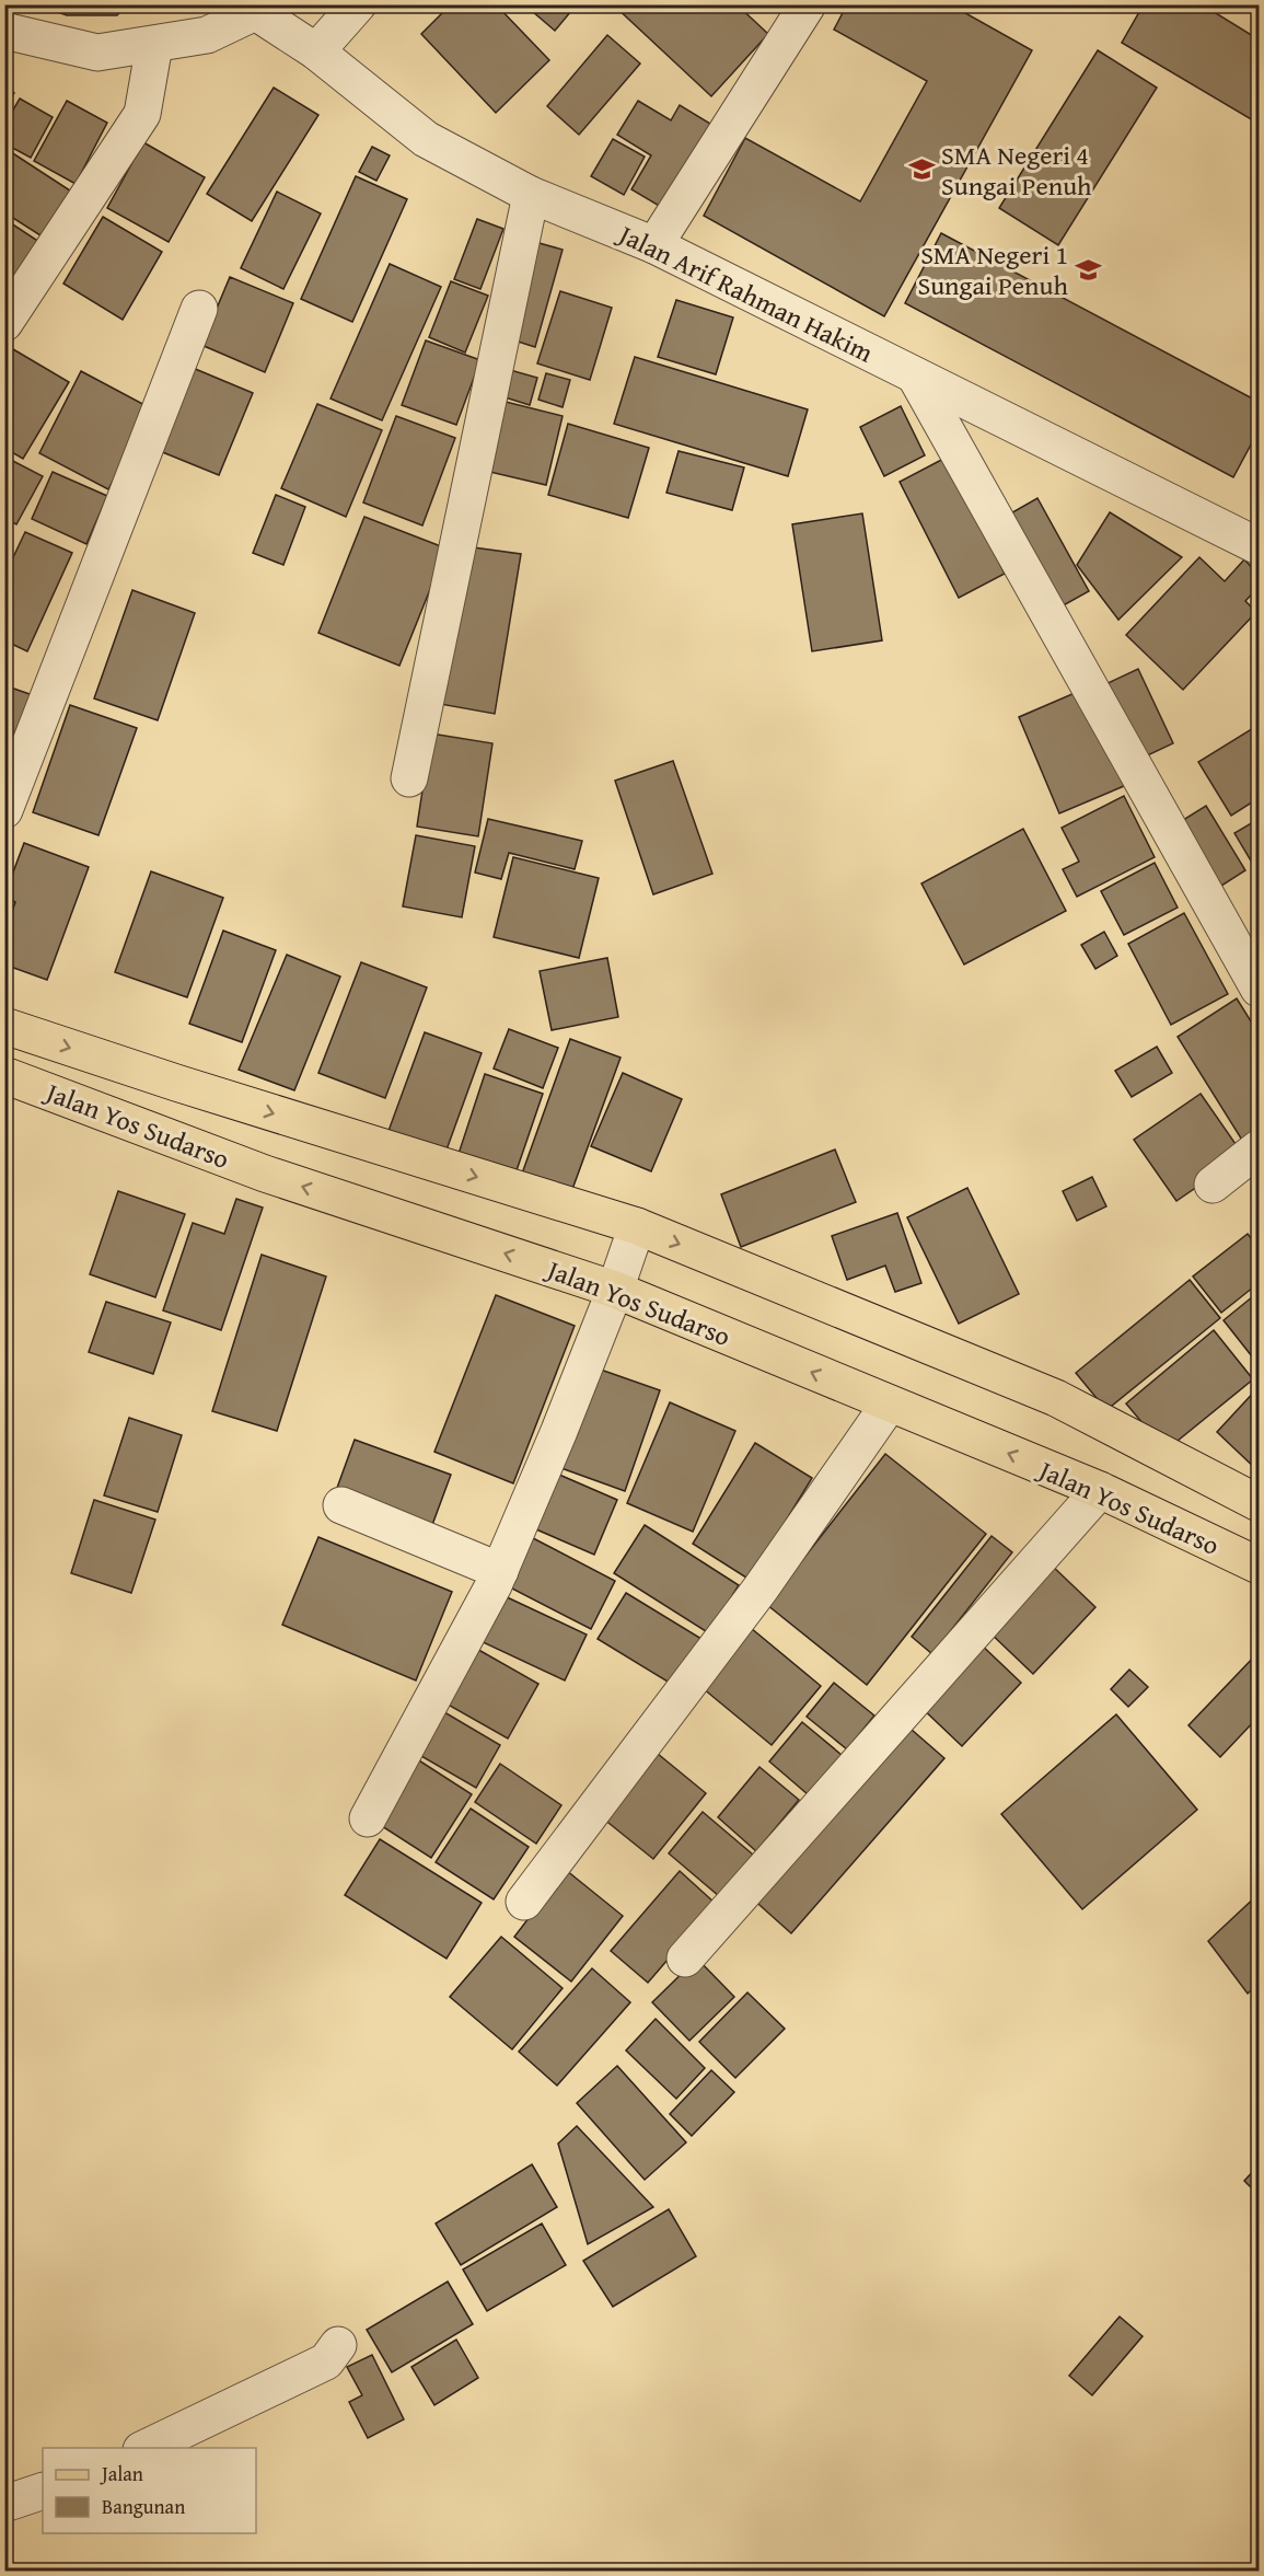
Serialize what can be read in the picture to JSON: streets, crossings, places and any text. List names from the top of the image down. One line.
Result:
{"streets":{"main road":["Jalan Yos Sudarso"],"street":["Jalan Arif Rahman Hakim"]},"places":{"school or university":["SMA Negeri 4 Sungai Penuh","SMA Negeri 1 Sungai Penuh"]},"legend":["Jalan","Bangunan"]}
